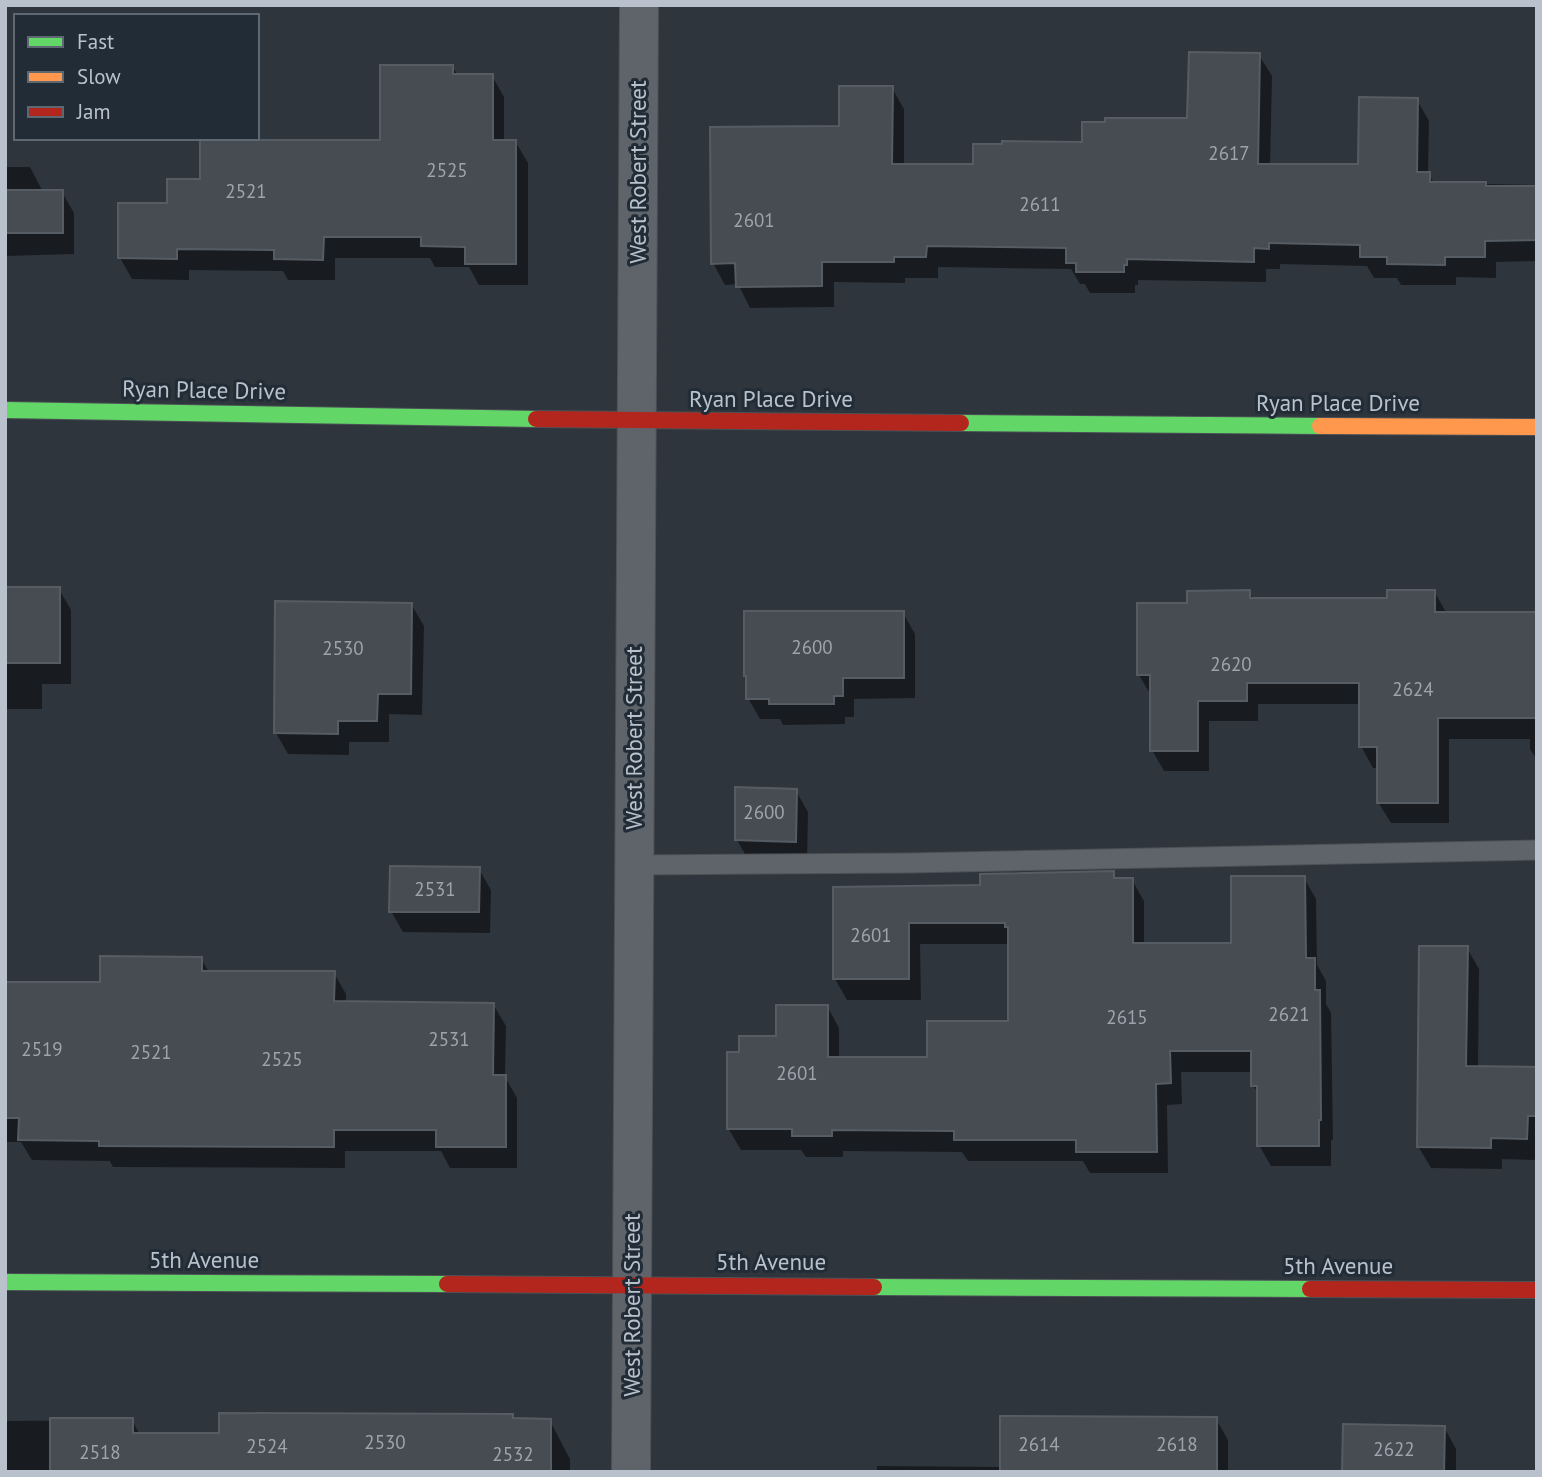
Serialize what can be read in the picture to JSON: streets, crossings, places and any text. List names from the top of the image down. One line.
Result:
{"streets":{"street":["West Robert Street","Ryan Place Drive","5th Avenue"]},"crossings":[["West Robert Street","Ryan Place Drive"],["West Robert Street","5th Avenue"]],"house_numbers":["2617","2525","2521","2611","2601","2600","2530","2620","2624","2600","2531","2601","2621","2615","2531","2519","2521","2525","2601","2530","2614","2618","2524","2622","2518","2532"],"legend":["Fast","Slow","Jam"]}
